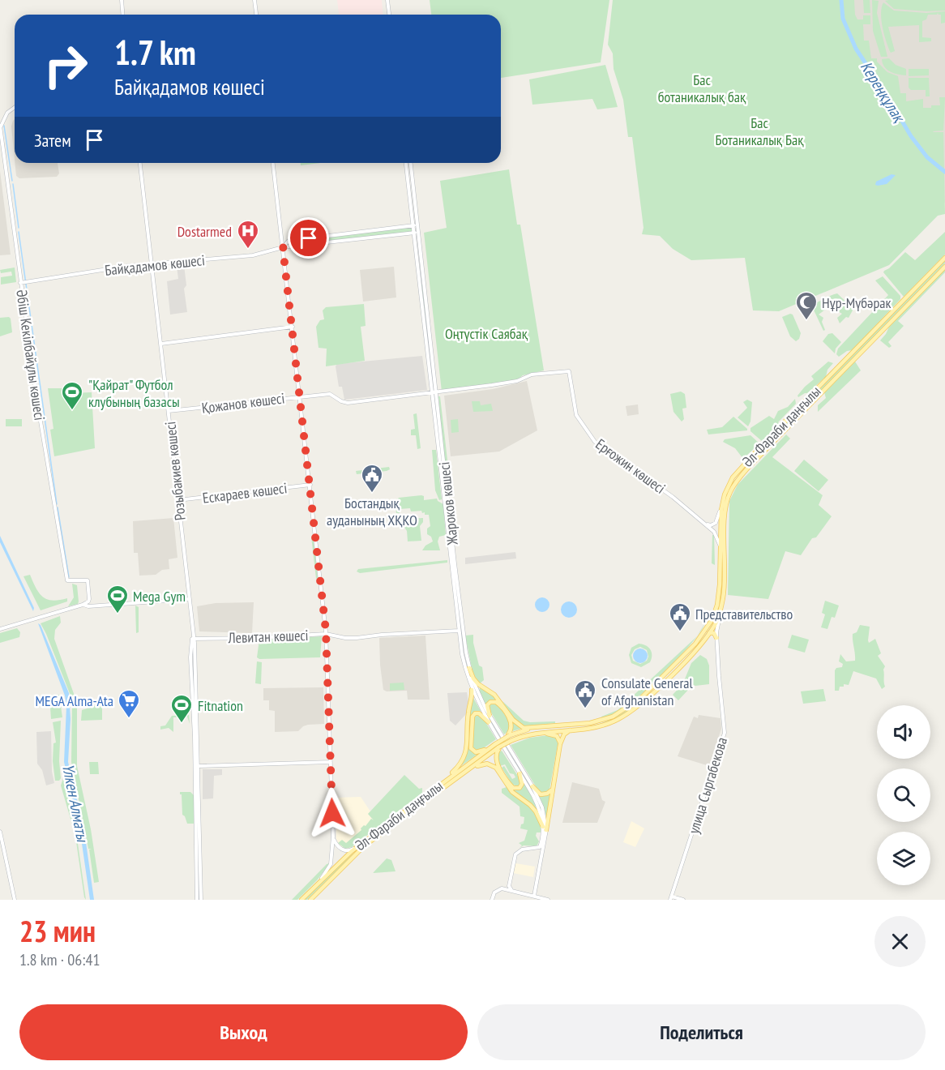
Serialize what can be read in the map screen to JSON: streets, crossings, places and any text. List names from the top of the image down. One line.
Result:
{"streets":{"main road":["Әл-Фараби даңғылы"],"street":["Байқадамов көшесі","Әбіш Кекілбайұлы көшесі","Қожанов көшесі","Ерғожин көшесі","Розыбакиев көшесі","Ескараев көшесі","Жароков көшесі","Левитан көшесі","улица Сыргабекова"]},"crossings":[["Байқадамов көшесі","Әбіш Кекілбайұлы көшесі"],["Байқадамов көшесі","Розыбакиев көшесі"],["Байқадамов көшесі","Жароков көшесі"],["Қожанов көшесі","Ерғожин көшесі"],["Қожанов көшесі","Розыбакиев көшесі"],["Қожанов көшесі","Жароков көшесі"],["Әл-Фараби даңғылы","Ерғожин көшесі"],["Әл-Фараби даңғылы","улица Сыргабекова"],["Ерғожин көшесі","Жароков көшесі"],["Розыбакиев көшесі","Ескараев көшесі"],["Розыбакиев көшесі","Левитан көшесі"],["Жароков көшесі","Левитан көшесі"]],"water":["Кереңқұлақ","Үлкен Алматы"],"parks":["Бас ботаникалық бақ","Бас Ботаникалық Бақ","Оңтүстік Саябақ"],"places":{"hospital":["Dostarmed"],"mosque":["Нұр-Мүбәрак"],"sports":["\"Қайрат\" Футбол клубының базасы","Mega Gym","Fitnation"],"public building":["Бостандық ауданының ХҚКО","Представительство","Consulate General of Afghanistan"],"supermarket":["MEGA Alma-Ata"]},"page":{"turn":["1.7 km","Байқадамов көшесі"],"then":"Затем","heading":["23 мин","1.8 km · 06:41"],"buttons":["Выход","Поделиться"]}}
